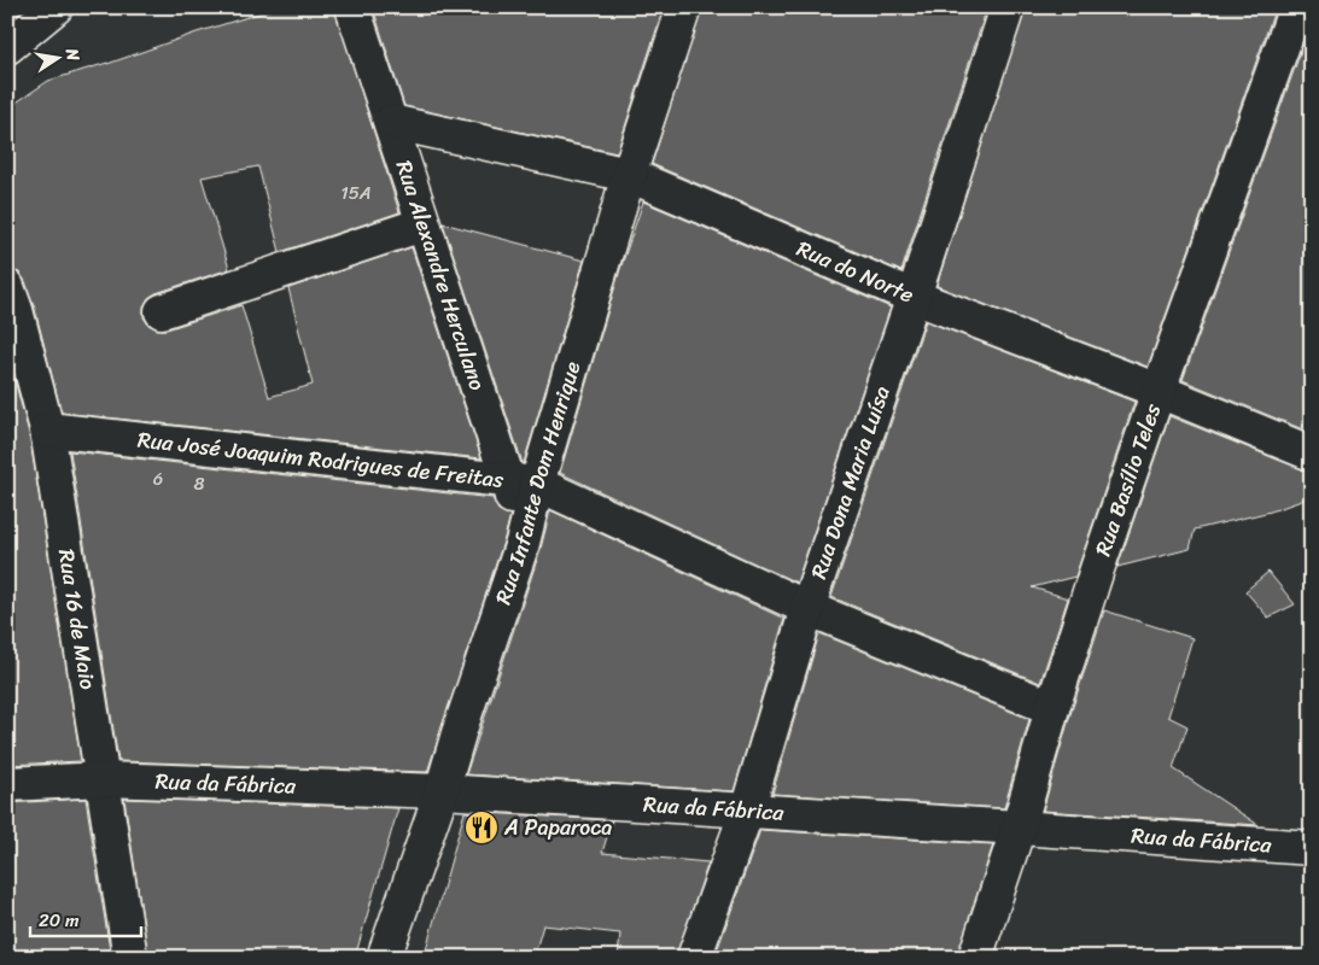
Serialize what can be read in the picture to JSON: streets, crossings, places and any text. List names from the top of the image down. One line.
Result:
{"streets":{"street":["Rua do Norte","Rua Alexandre Herculano","Rua José Joaquim Rodrigues de Freitas","Rua Basílio Teles","Rua Dona Maria Luísa","Rua Infante Dom Henrique","Rua 16 de Maio","Rua da Fábrica"]},"crossings":[["Rua do Norte","Rua Alexandre Herculano"],["Rua do Norte","Rua Basílio Teles"],["Rua do Norte","Rua Dona Maria Luísa"],["Rua do Norte","Rua Infante Dom Henrique"],["Rua Alexandre Herculano","Rua José Joaquim Rodrigues de Freitas"],["Rua Alexandre Herculano","Rua Infante Dom Henrique"],["Rua José Joaquim Rodrigues de Freitas","Rua Basílio Teles"],["Rua José Joaquim Rodrigues de Freitas","Rua Dona Maria Luísa"],["Rua José Joaquim Rodrigues de Freitas","Rua Infante Dom Henrique"],["Rua José Joaquim Rodrigues de Freitas","Rua 16 de Maio"],["Rua Basílio Teles","Rua da Fábrica"],["Rua Dona Maria Luísa","Rua da Fábrica"],["Rua Infante Dom Henrique","Rua da Fábrica"],["Rua 16 de Maio","Rua da Fábrica"]],"places":{"restaurant":["A Paparoca"]},"house_numbers":["15A","6","8"],"scale_bar":"20 m","north":"right"}
